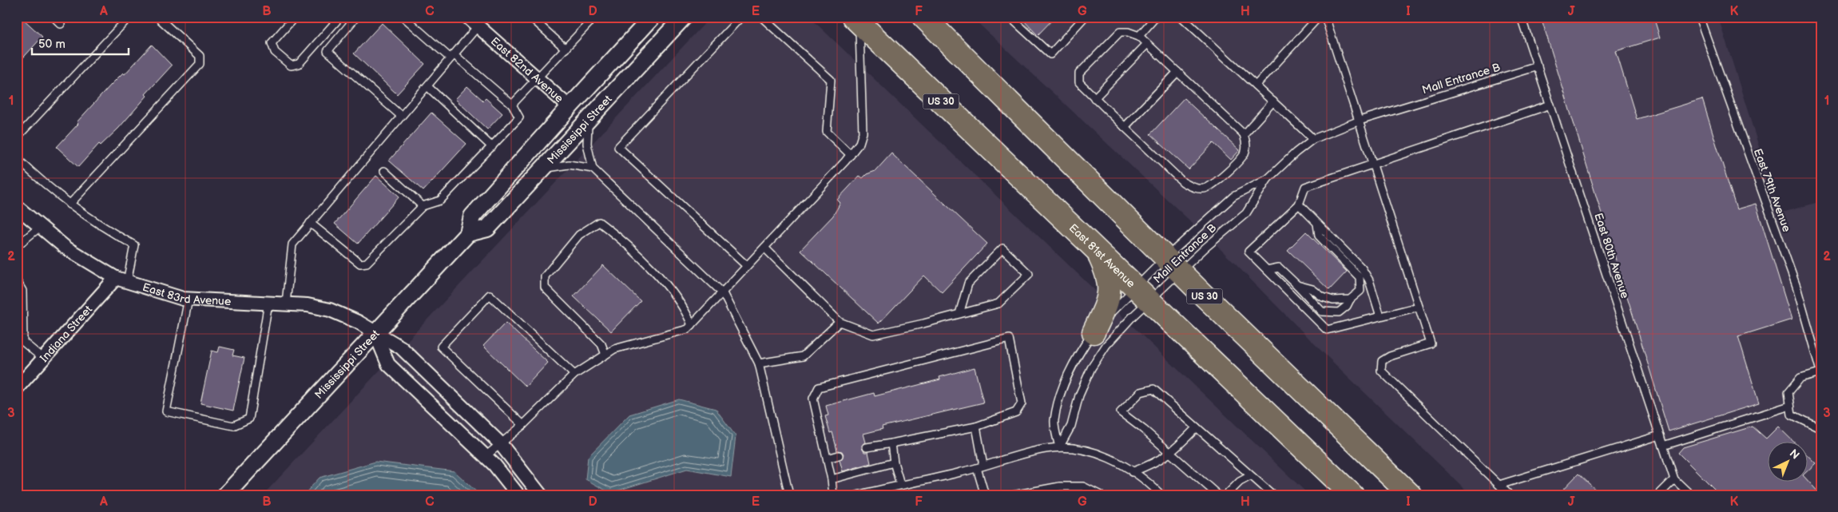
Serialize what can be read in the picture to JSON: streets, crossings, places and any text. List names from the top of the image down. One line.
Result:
{"streets":{"highway":["US 30","East 81st Avenue"],"street":["East 82nd Avenue","Mississippi Street","East 83rd Avenue","Indiana Street"],"lane":["Mall Entrance B","East 79th Avenue","East 80th Avenue"]},"crossings":[["East 82nd Avenue","Mississippi Street"],["Mall Entrance B","US 30"],["Mall Entrance B","East 80th Avenue"],["Mall Entrance B","East 81st Avenue"],["Mississippi Street","East 83rd Avenue"],["East 83rd Avenue","Indiana Street"]],"scale_bar":"50 m","north":"top right","grid":{"columns":["A","B","C","D","E","F","G","H","I","J","K"],"rows":["1","2","3"]}}
